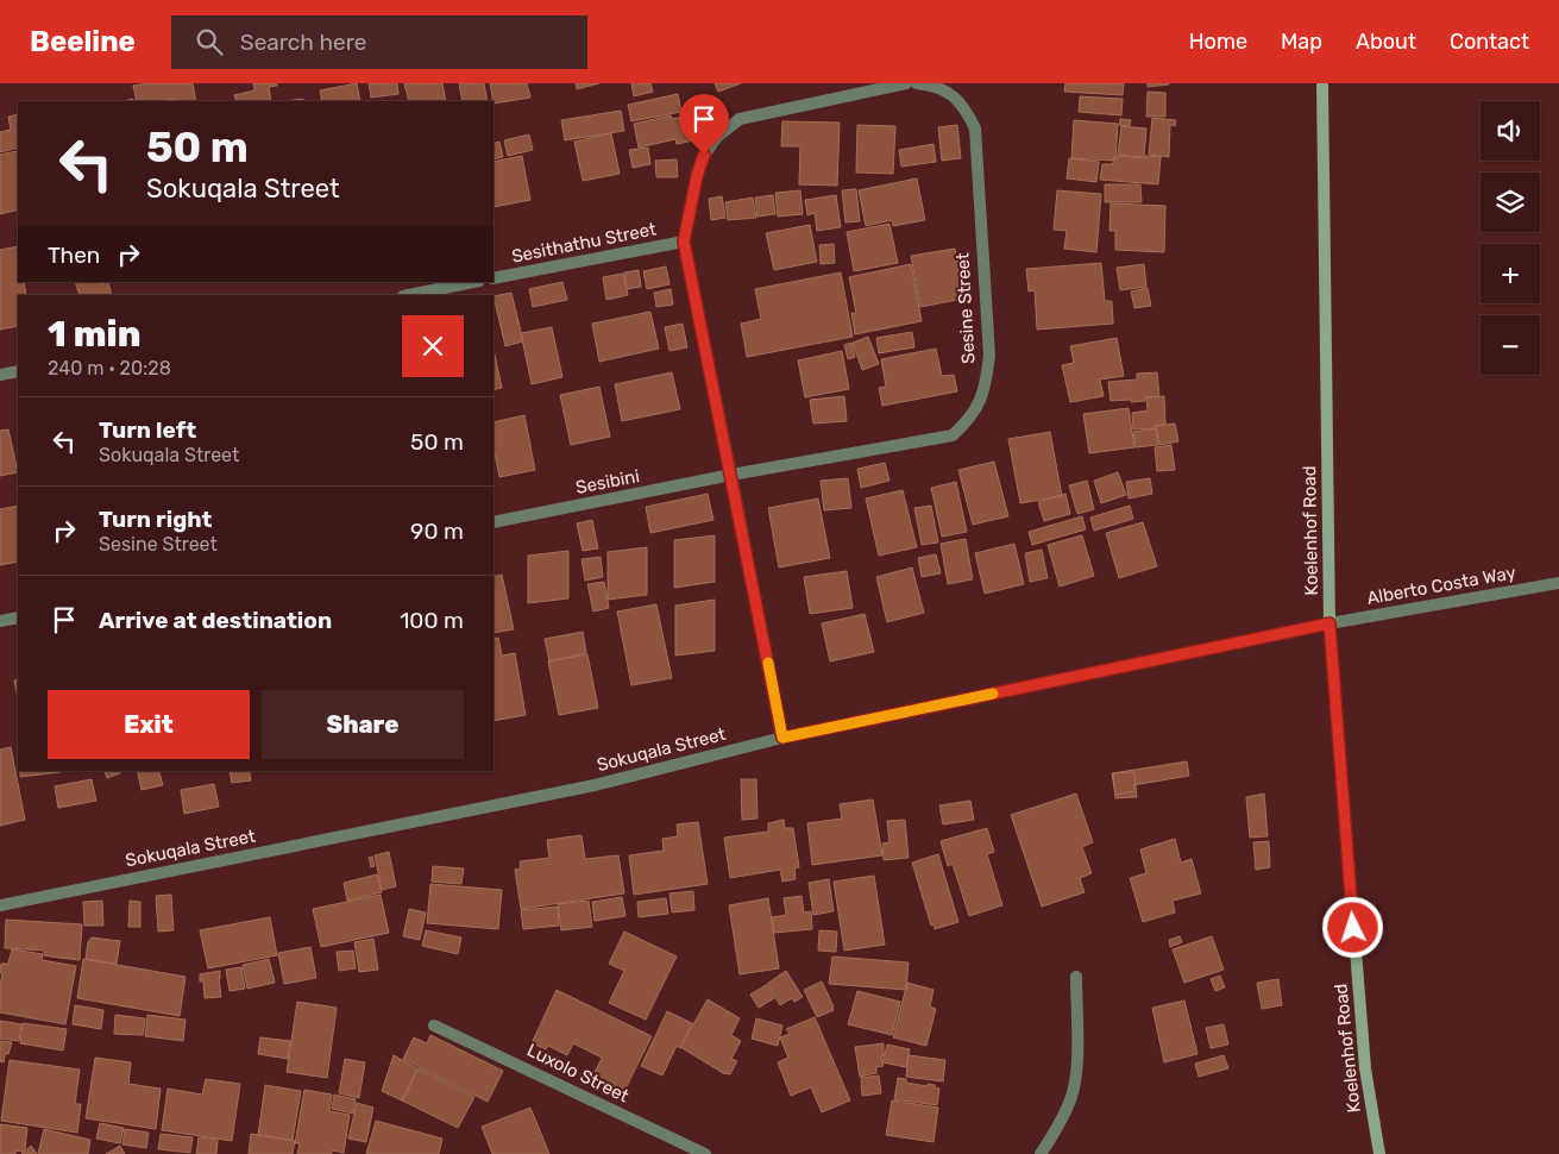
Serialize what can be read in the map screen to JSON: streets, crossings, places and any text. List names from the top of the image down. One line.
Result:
{"streets":{"main road":["Koelenhof Road"],"street":["Sesithathu Street","Sesine Street","Sesibini","Alberto Costa Way","Sokuqala Street","Luxolo Street"]},"crossings":[["Sesine Street","Sesibini"],["Koelenhof Road","Alberto Costa Way"],["Koelenhof Road","Sokuqala Street"],["Alberto Costa Way","Sokuqala Street"]],"page":{"header":"Beeline","search":"Search here","nav":["Home","Map","About","Contact"],"map_buttons":["+","−"],"turn":["50 m","Sokuqala Street"],"then":"Then","heading":["1 min","240 m · 20:28"],"list":[{"name":"Turn left","note":"Sokuqala Street","value":"50 m"},{"name":"Turn right","note":"Sesine Street","value":"90 m"},{"name":"Arrive at destination","value":"100 m"}],"buttons":["Exit","Share"]}}
